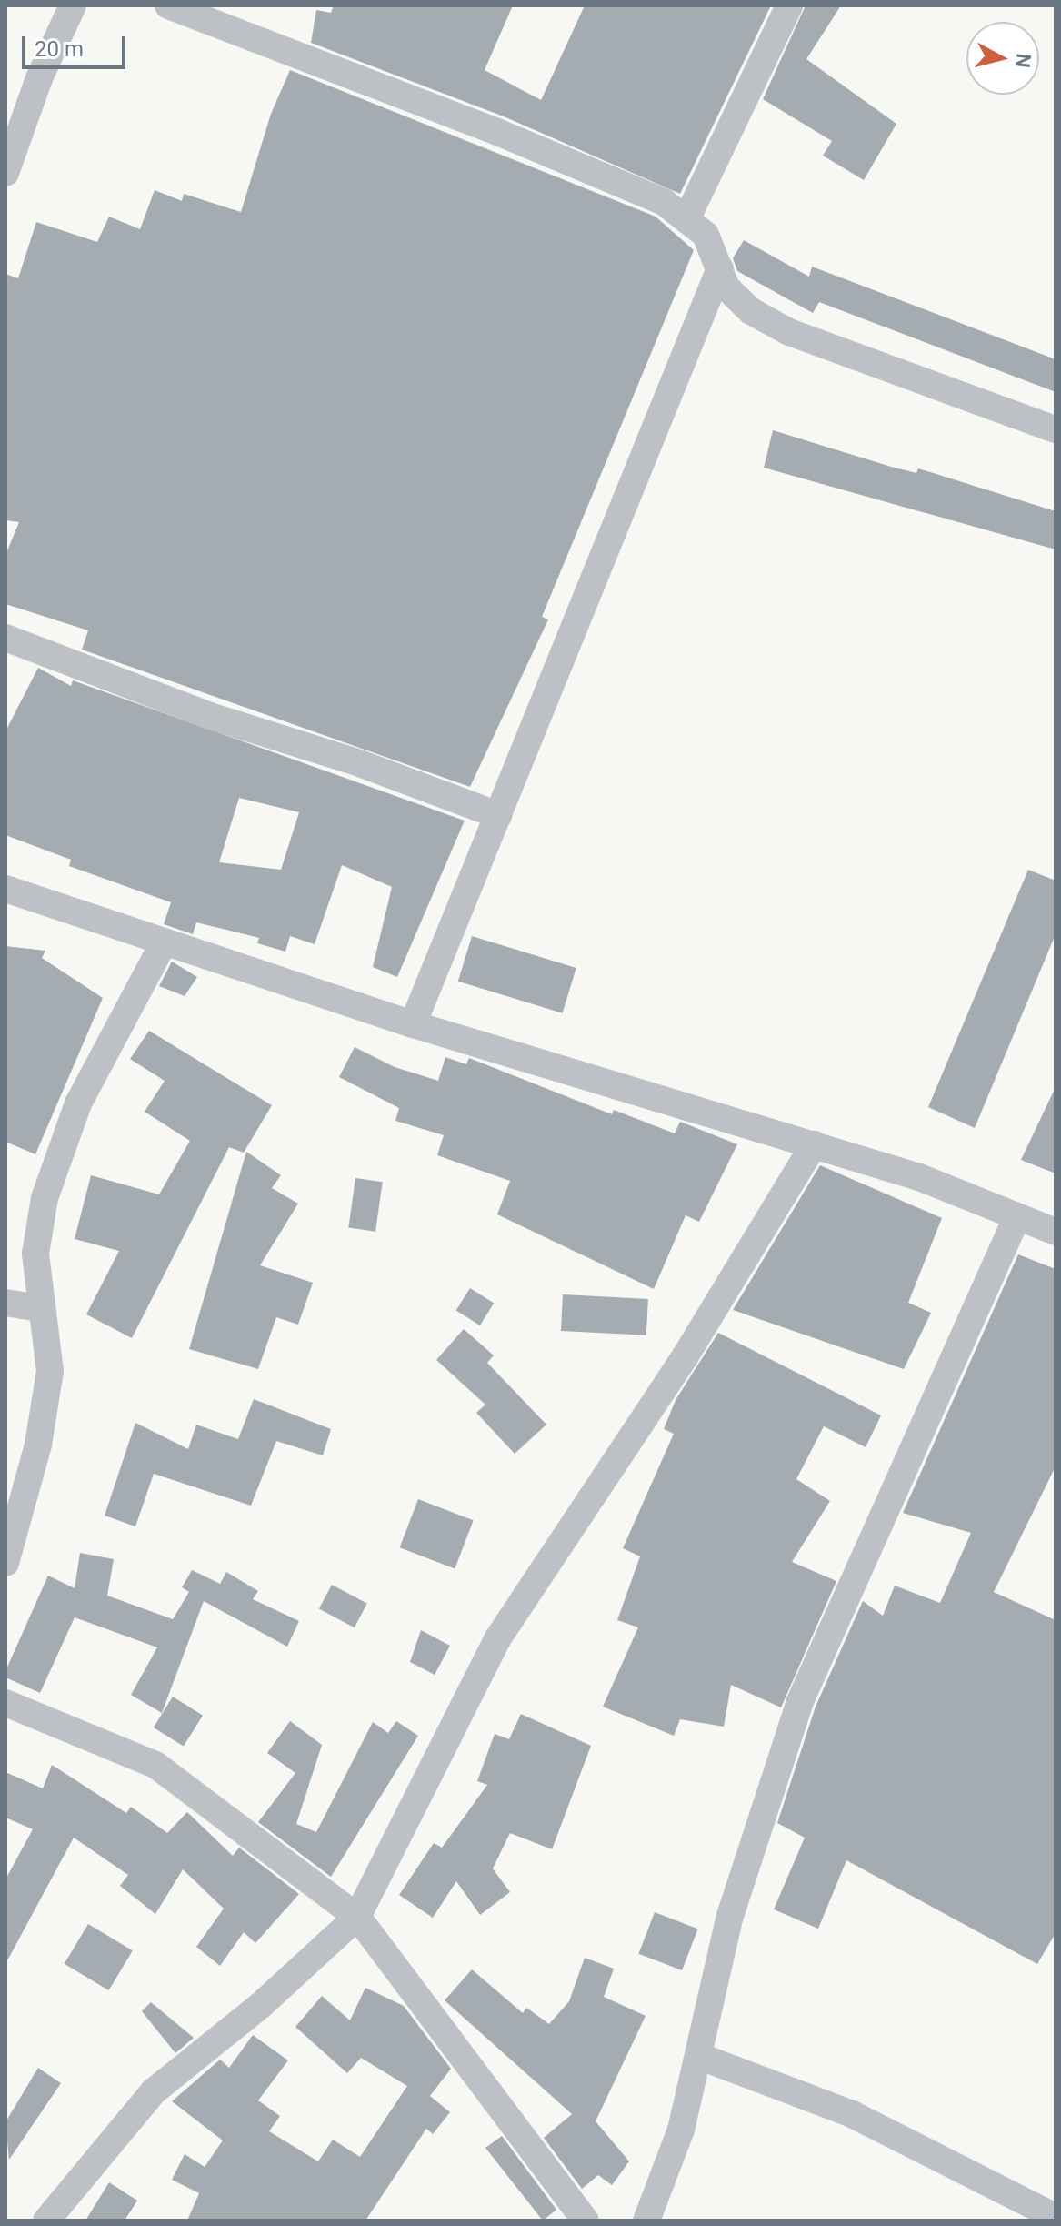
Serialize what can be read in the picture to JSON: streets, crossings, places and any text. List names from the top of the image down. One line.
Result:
{"scale_bar":"20 m","north":"right"}
